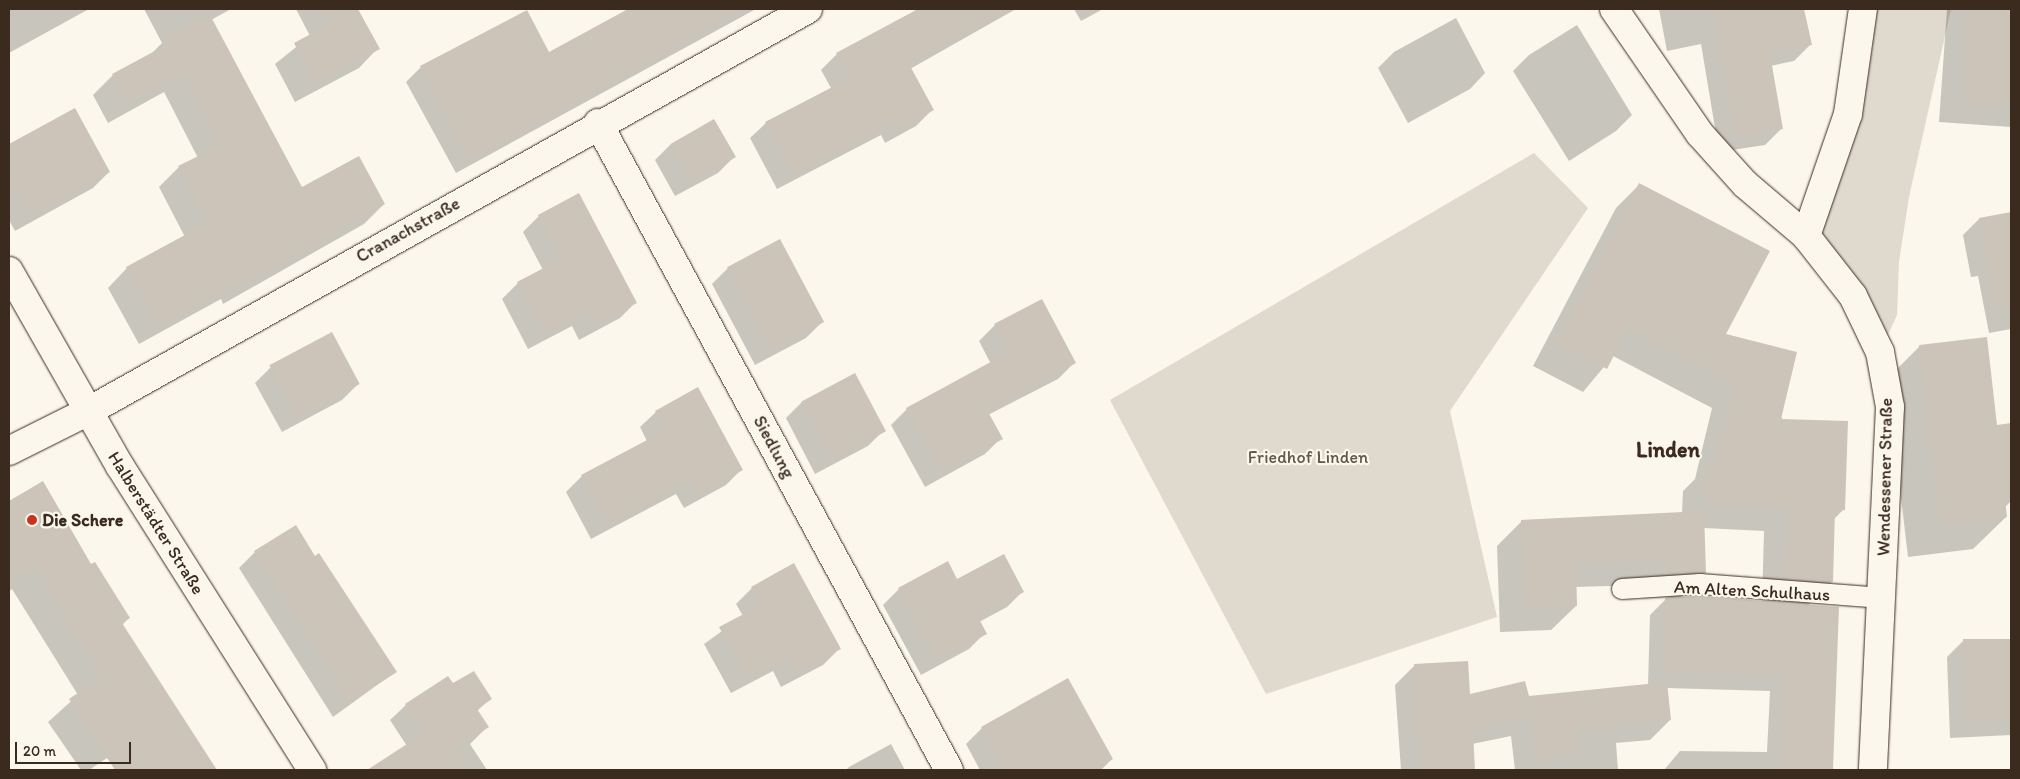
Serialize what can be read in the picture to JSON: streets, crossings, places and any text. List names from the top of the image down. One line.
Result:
{"streets":{"street":["Cranachstraße","Siedlung","Wendessener Straße","Halberstädter Straße"],"lane":["Am Alten Schulhaus"]},"crossings":[["Cranachstraße","Siedlung"],["Cranachstraße","Halberstädter Straße"],["Wendessener Straße","Am Alten Schulhaus"]],"districts":["Linden"],"parks":["Friedhof Linden"],"places":["Die Schere"],"scale_bar":"20 m"}
